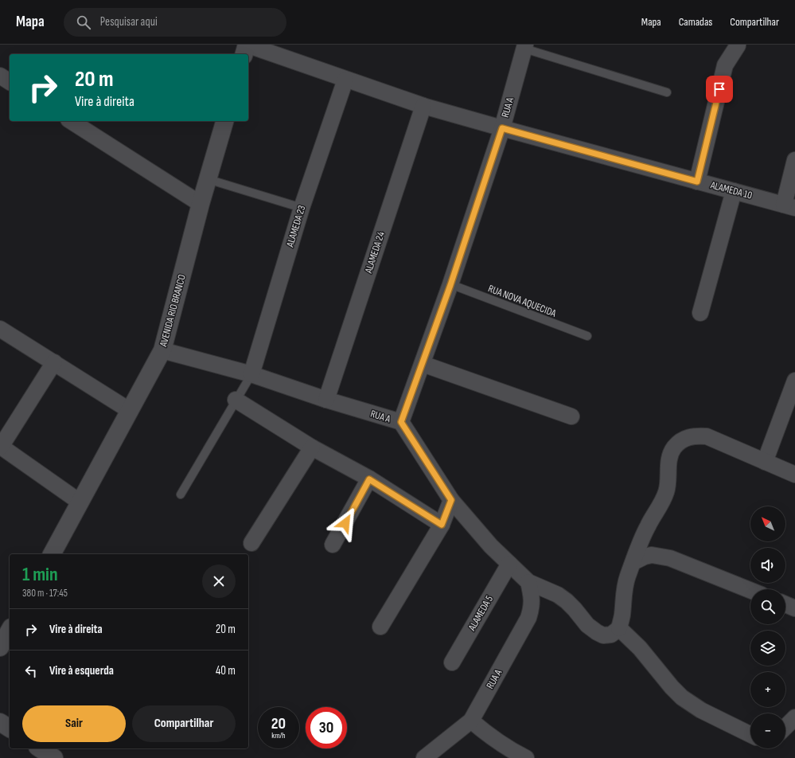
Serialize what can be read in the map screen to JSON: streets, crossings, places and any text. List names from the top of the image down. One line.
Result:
{"streets":{"street":["RUA A","ALAMEDA 10","ALAMEDA 23","ALAMEDA 24","AVENIDA RIO BRANCO","ALAMEDA 5"],"lane":["RUA NOVA AQUECIDA"]},"crossings":[["RUA A","ALAMEDA 10"],["RUA A","ALAMEDA 23"],["RUA A","ALAMEDA 24"],["RUA A","RUA NOVA AQUECIDA"],["RUA A","AVENIDA RIO BRANCO"],["ALAMEDA 10","ALAMEDA 23"],["ALAMEDA 10","ALAMEDA 24"]],"north":"top left","page":{"header":"Mapa","search":"Pesquisar aqui","nav":["Mapa","Camadas","Compartilhar"],"turn":["20 m","Vire à direita"],"map_buttons":["+","−"],"heading":["1 min","380 m · 17:45"],"list":[{"name":"Vire à direita","value":"20 m"},{"name":"Vire à esquerda","value":"40 m"}],"buttons":["Sair","Compartilhar"],"speed":"20 km/h","limit":"30"}}
